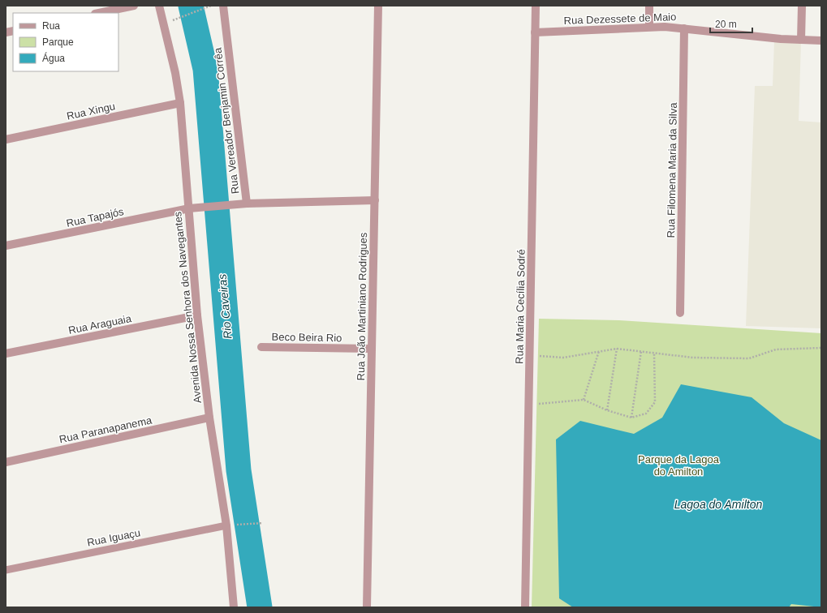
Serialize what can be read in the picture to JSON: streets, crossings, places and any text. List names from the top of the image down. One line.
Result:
{"streets":{"street":["Rua Dezessete de Maio","Rua Xingu","Rua Vereador Benjamin Corrêa","Rua Filomena Maria da Silva","Rua Tapajós","Rua João Martiniano Rodrigues","Rua Maria Cecília Sodré","Avenida Nossa Senhora dos Navegantes","Rua Araguaia","Beco Beira Rio","Rua Paranapanema"],"lane":["Rua Iguaçu"]},"crossings":[["Rua Dezessete de Maio","Rua Filomena Maria da Silva"],["Rua Dezessete de Maio","Rua Maria Cecília Sodré"],["Rua Xingu","Avenida Nossa Senhora dos Navegantes"],["Rua Vereador Benjamin Corrêa","Rua Tapajós"],["Rua Vereador Benjamin Corrêa","Rua João Martiniano Rodrigues"],["Rua Tapajós","Avenida Nossa Senhora dos Navegantes"],["Rua João Martiniano Rodrigues","Beco Beira Rio"],["Avenida Nossa Senhora dos Navegantes","Rua Araguaia"],["Avenida Nossa Senhora dos Navegantes","Rua Paranapanema"],["Avenida Nossa Senhora dos Navegantes","Rua Iguaçu"]],"water":["Rio Caveiras","Lagoa do Amilton"],"parks":["Parque da Lagoa do Amilton"],"legend":["Rua","Parque","Água"],"scale_bar":"20 m"}
